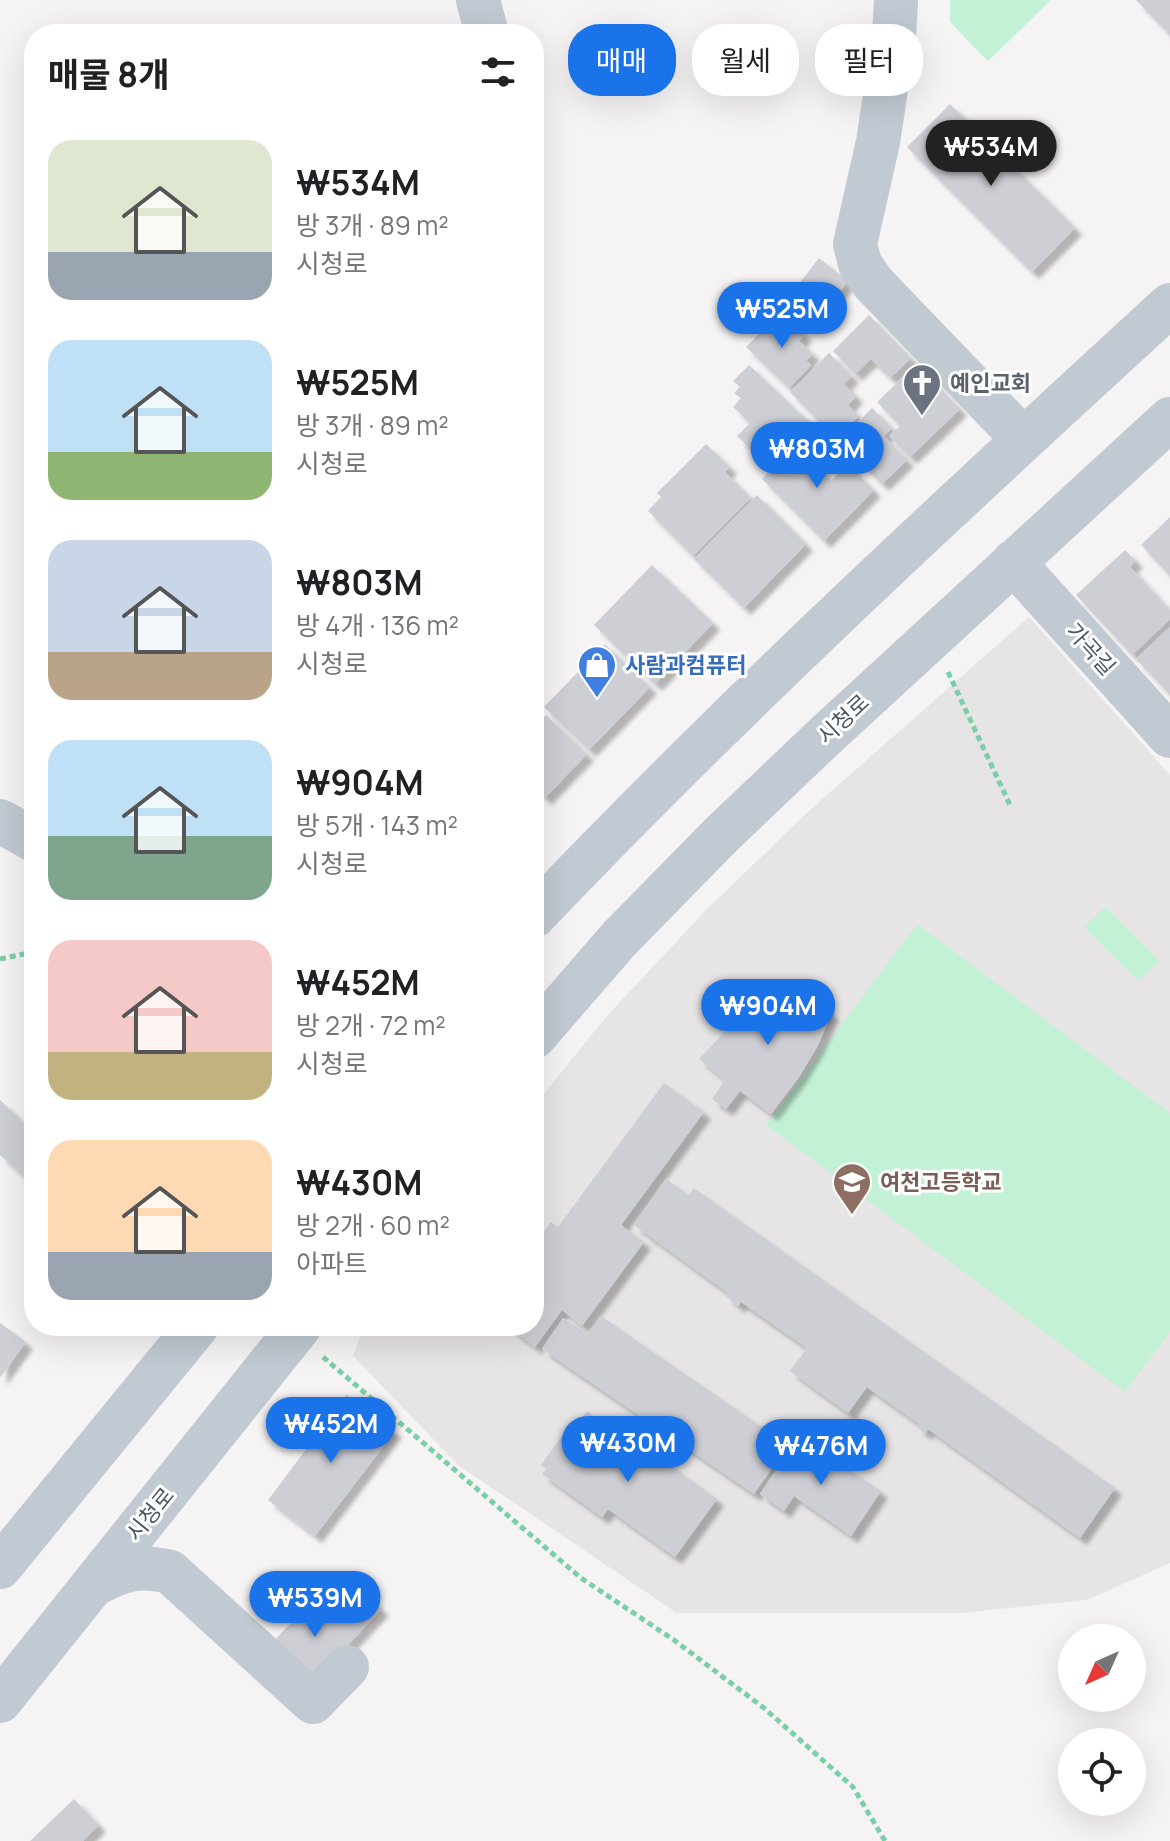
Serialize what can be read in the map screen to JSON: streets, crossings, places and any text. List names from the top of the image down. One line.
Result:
{"streets":{"street":["가곡길","시청로"]},"crossings":[["가곡길","시청로"]],"places":{"church":["예인교회"],"shop":["사람과컴퓨터"],"school or university":["여천고등학교"]},"north":"bottom left","page":{"chip":["매매","월세","필터"],"heading":"매물 8개","price":["₩534M","₩525M","₩803M","₩904M","₩452M","₩430M","₩476M","₩539M"],"list":[{"name":"₩534M","note":"방 3개 · 89 m² · 시청로"},{"name":"₩525M","note":"방 3개 · 89 m² · 시청로"},{"name":"₩803M","note":"방 4개 · 136 m² · 시청로"},{"name":"₩904M","note":"방 5개 · 143 m² · 시청로"},{"name":"₩452M","note":"방 2개 · 72 m² · 시청로"},{"name":"₩430M","note":"방 2개 · 60 m² · 아파트"}]}}
